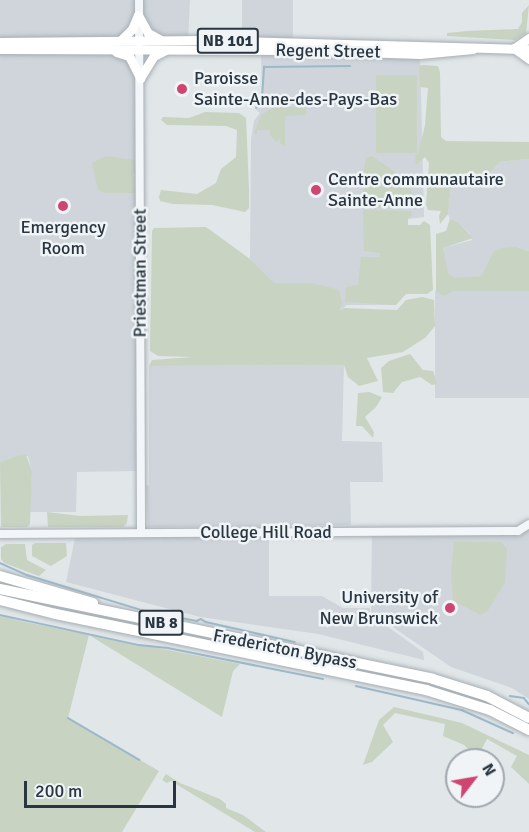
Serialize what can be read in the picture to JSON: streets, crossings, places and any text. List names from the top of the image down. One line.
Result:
{"streets":{"highway":["NB 8","Fredericton Bypass"],"main road":["NB 101","Regent Street"],"street":["Priestman Street","College Hill Road"]},"crossings":[["Regent Street","Priestman Street"],["Priestman Street","College Hill Road"]],"places":["Paroisse Sainte-Anne-des-Pays-Bas","Centre communautaire Sainte-Anne","Emergency Room","University of New Brunswick"],"scale_bar":"200 m","north":"top right"}
